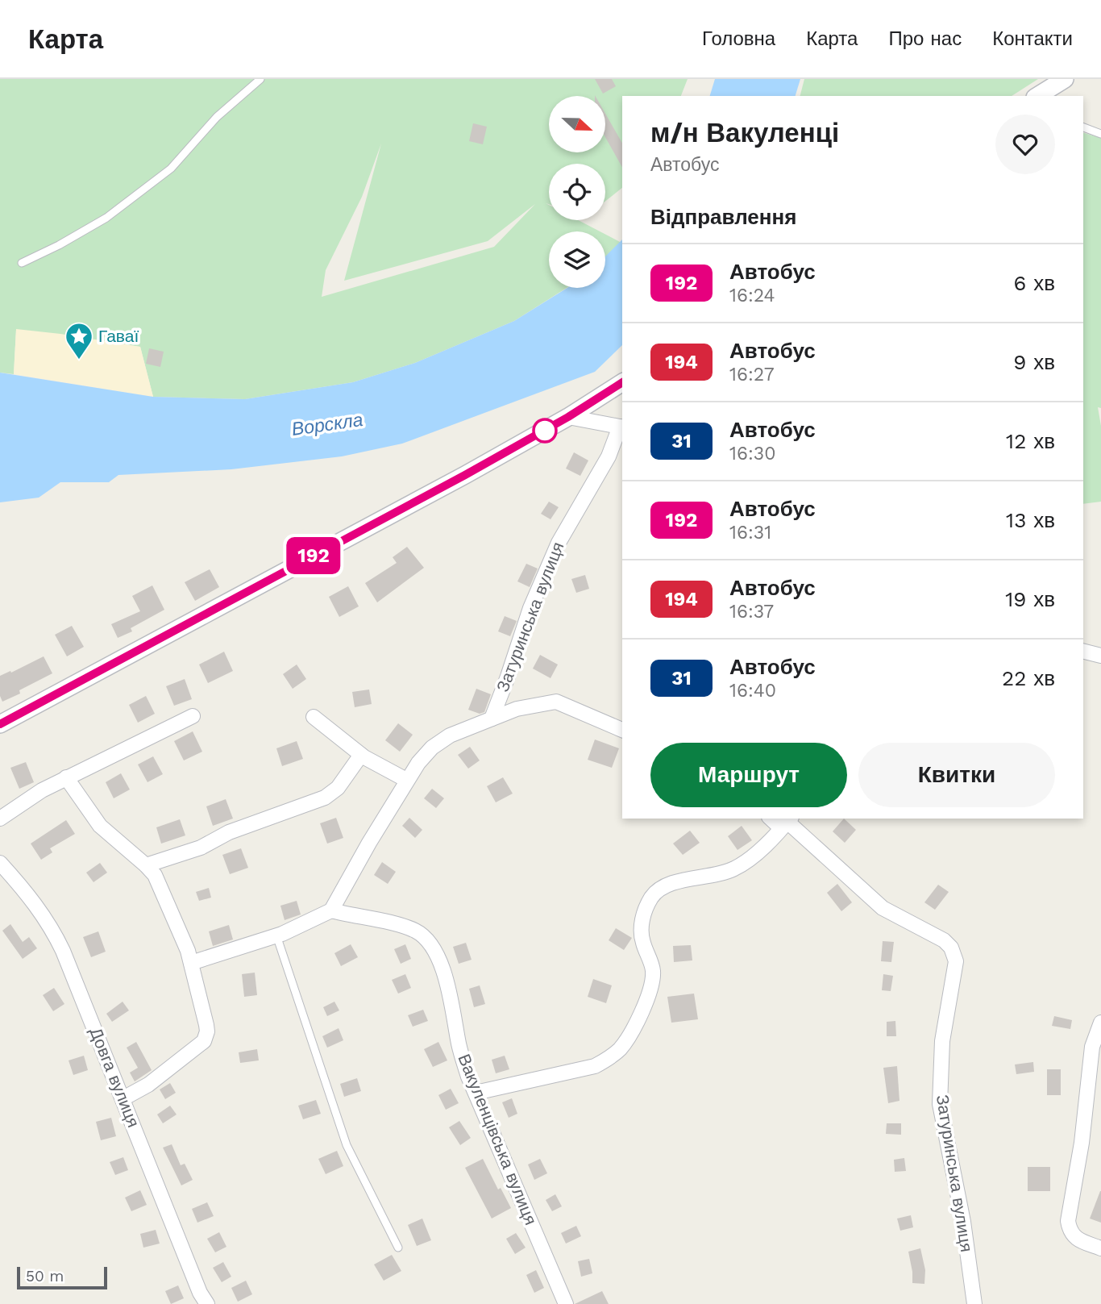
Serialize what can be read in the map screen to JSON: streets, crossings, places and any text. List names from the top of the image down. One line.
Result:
{"streets":{"street":["Затуринська вулиця","Довга вулиця","Вакуленцівська вулиця"]},"water":["Ворскла"],"places":{"place":["Гаваї"]},"lines":["bus line 192"],"scale_bar":"50 m","north":"right","page":{"header":"Карта","nav":["Головна","Карта","Про нас","Контакти"],"on_map":"192","heading":[["м/н Вакуленці","Автобус"],"Відправлення"],"list":[{"mark":"192","name":"Автобус","note":"16:24","value":"6 хв"},{"mark":"194","name":"Автобус","note":"16:27","value":"9 хв"},{"mark":"31","name":"Автобус","note":"16:30","value":"12 хв"},{"mark":"192","name":"Автобус","note":"16:31","value":"13 хв"},{"mark":"194","name":"Автобус","note":"16:37","value":"19 хв"},{"mark":"31","name":"Автобус","note":"16:40","value":"22 хв"}],"buttons":["Маршрут","Квитки"],"scale":"50 m"}}
